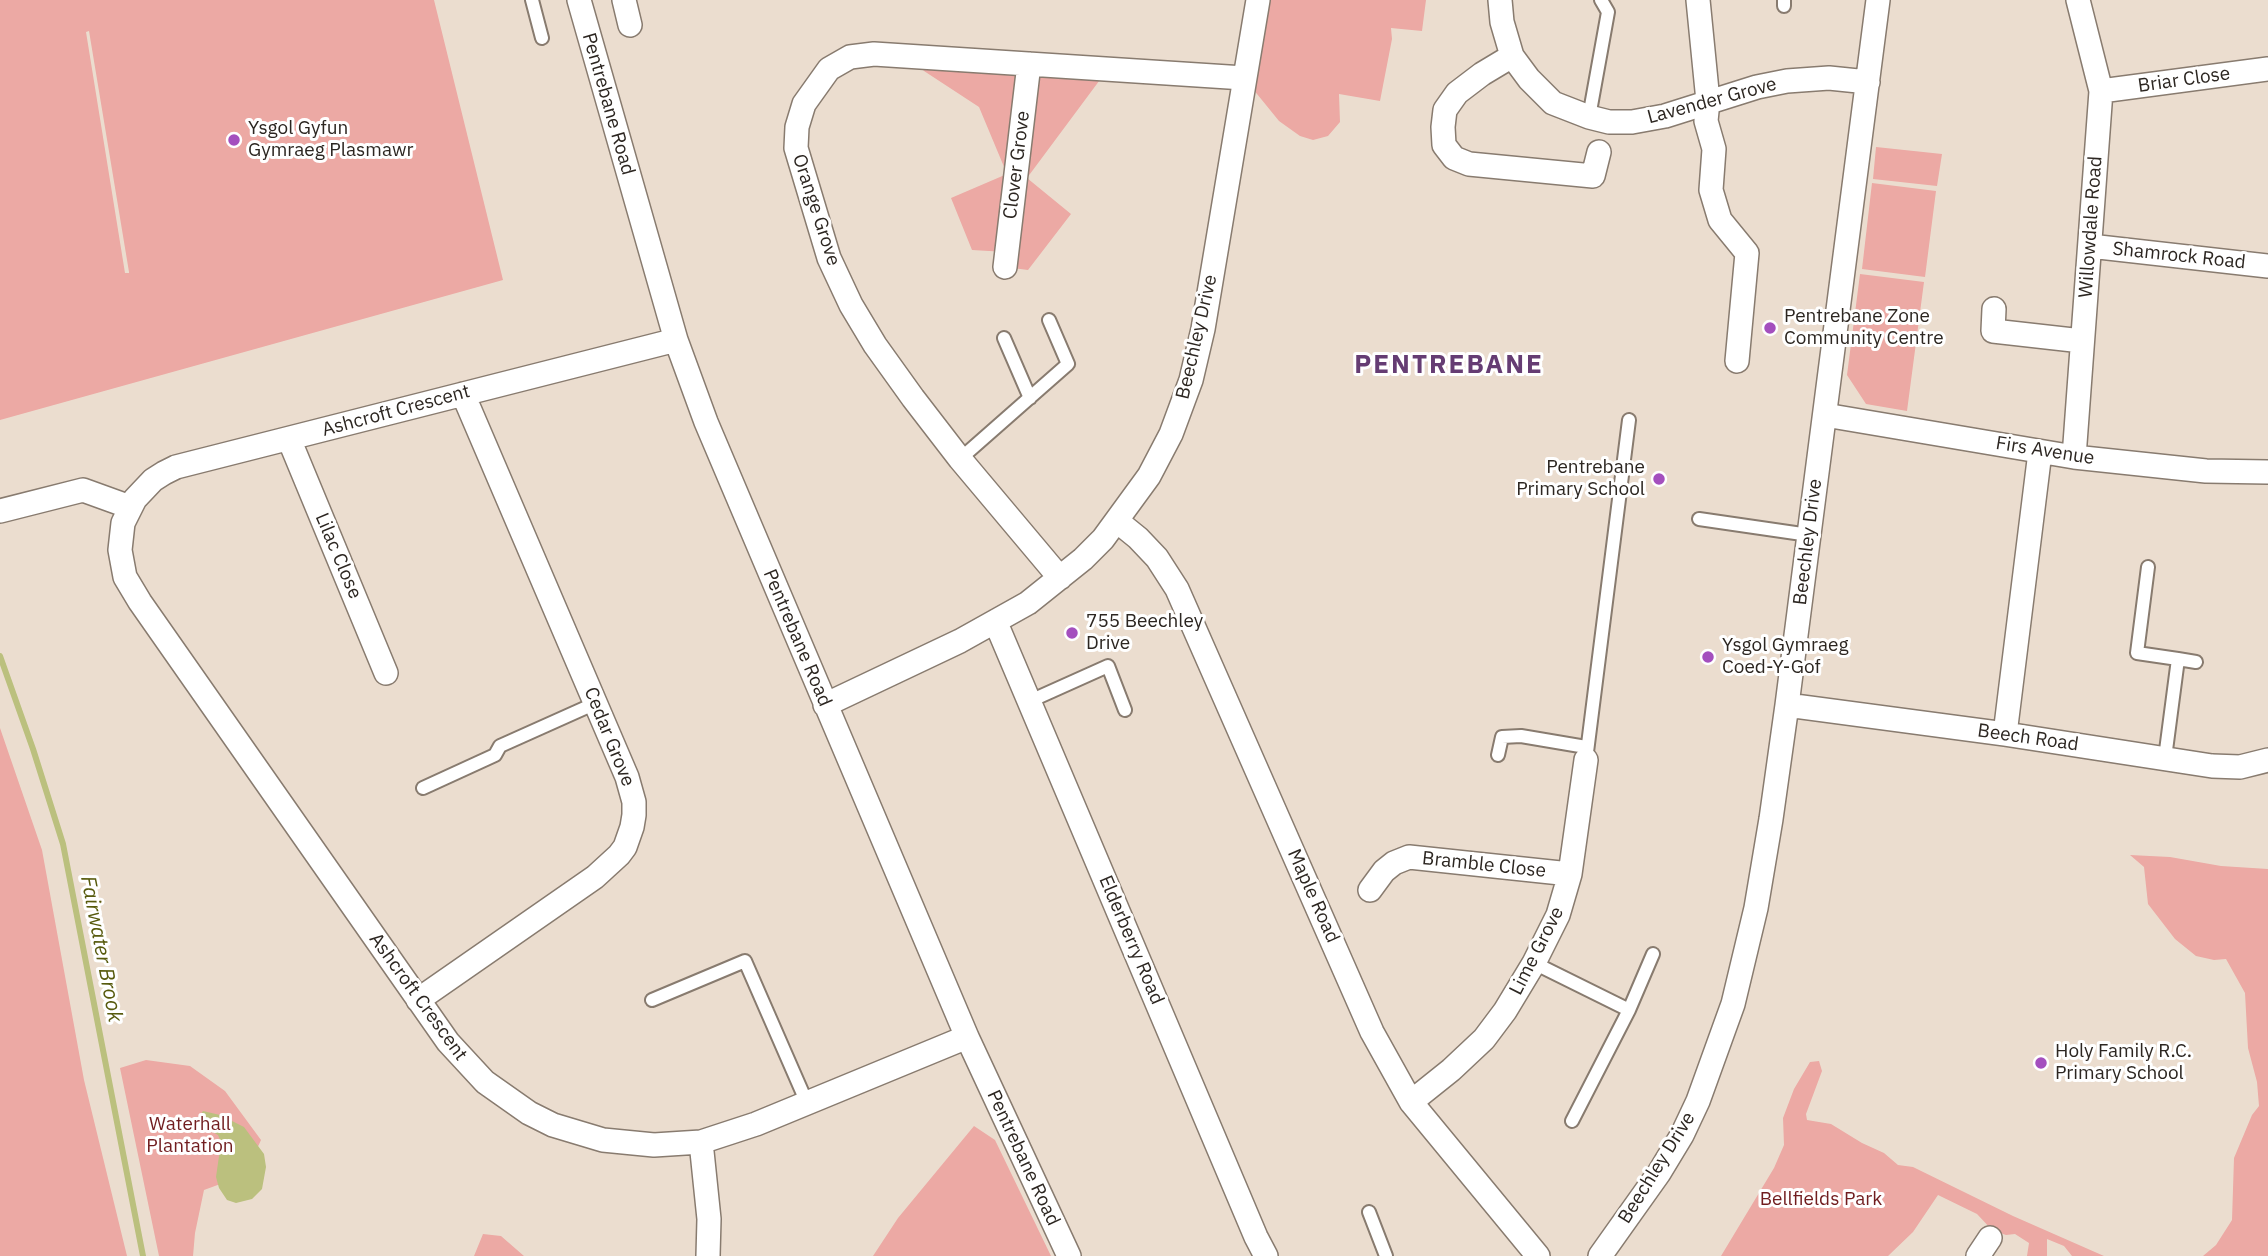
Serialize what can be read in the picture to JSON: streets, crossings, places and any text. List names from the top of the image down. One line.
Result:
{"streets":{"street":["Briar Close","Lavender Grove","Pentrebane Road","Clover Grove","Orange Grove","Willowdale Road","Shamrock Road","Beechley Drive","Ashcroft Crescent","Firs Avenue","Lilac Close","Cedar Grove","Beech Road","Bramble Close","Maple Road","Elderberry Road","Lime Grove"]},"crossings":[["Briar Close","Willowdale Road"],["Lavender Grove","Beechley Drive"],["Pentrebane Road","Beechley Drive"],["Pentrebane Road","Ashcroft Crescent"],["Clover Grove","Orange Grove"],["Orange Grove","Beechley Drive"],["Willowdale Road","Shamrock Road"],["Willowdale Road","Firs Avenue"],["Beechley Drive","Firs Avenue"],["Beechley Drive","Beech Road"],["Beechley Drive","Maple Road"],["Beechley Drive","Elderberry Road"],["Ashcroft Crescent","Lilac Close"],["Ashcroft Crescent","Cedar Grove"],["Bramble Close","Lime Grove"],["Maple Road","Lime Grove"]],"districts":["PENTREBANE"],"water":["Fairwater Brook"],"parks":["Waterhall Plantation","Bellfields Park"],"places":["Ysgol Gyfun Gymraeg Plasmawr","Pentrebane Zone Community Centre","Pentrebane Primary School","755 Beechley Drive","Ysgol Gymraeg Coed-Y-Gof","Holy Family R.C. Primary School"]}
